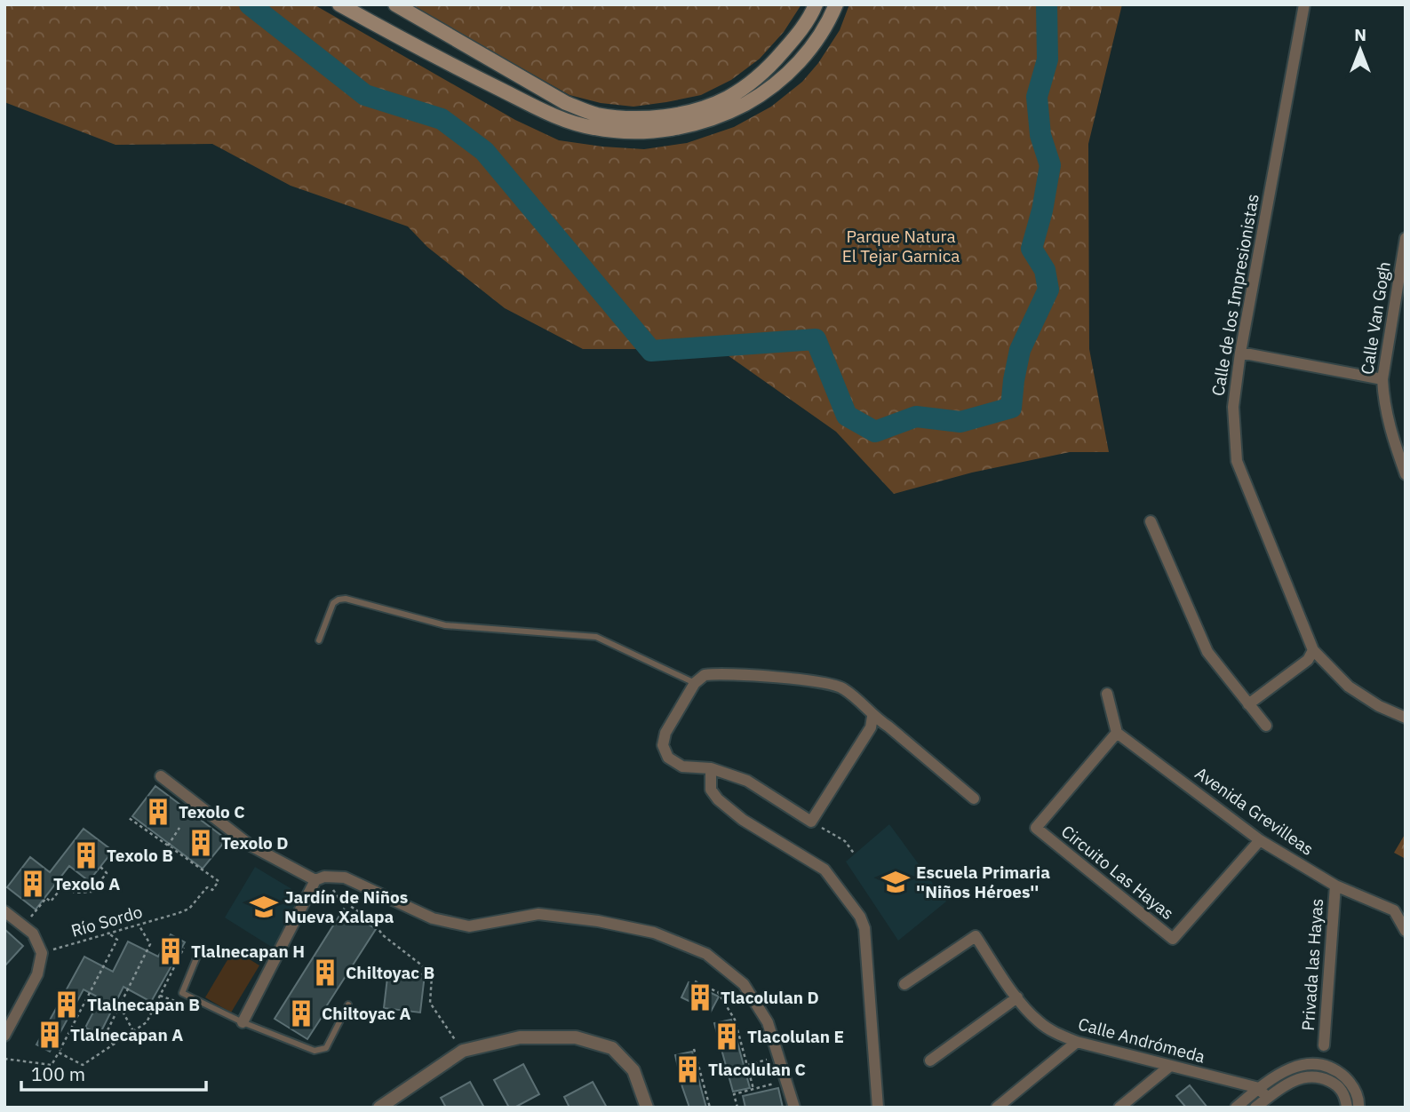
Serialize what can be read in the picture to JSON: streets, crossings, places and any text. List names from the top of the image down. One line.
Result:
{"streets":{"street":["Calle de los Impresionistas","Calle Van Gogh","Avenida Grevilleas","Circuito Las Hayas","Privada las Hayas","Calle Andrómeda"],"path":["Río Sordo"]},"crossings":[["Avenida Grevilleas","Circuito Las Hayas"],["Avenida Grevilleas","Privada las Hayas"]],"parks":["Parque Natura El Tejar Garnica"],"places":{"building":["Texolo C","Texolo D","Texolo B","Texolo A","Tlalnecapan H","Chiltoyac B","Tlacolulan D","Tlalnecapan B","Chiltoyac A","Tlalnecapan A","Tlacolulan E","Tlacolulan C"],"school or university":["Escuela Primaria ''Niños Héroes''","Jardín de Niños Nueva Xalapa"]},"scale_bar":"100 m","north":"top"}
